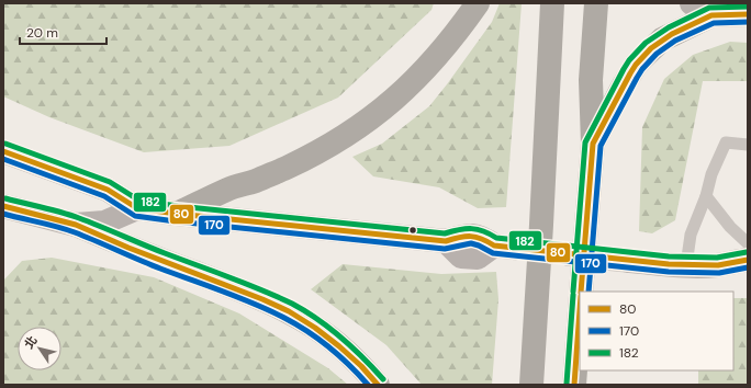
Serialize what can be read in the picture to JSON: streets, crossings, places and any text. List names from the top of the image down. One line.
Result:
{"lines":["transit line 182","transit line 80","transit line 170"],"legend":["80","170","182"],"scale_bar":"20 m","north":"top left"}
